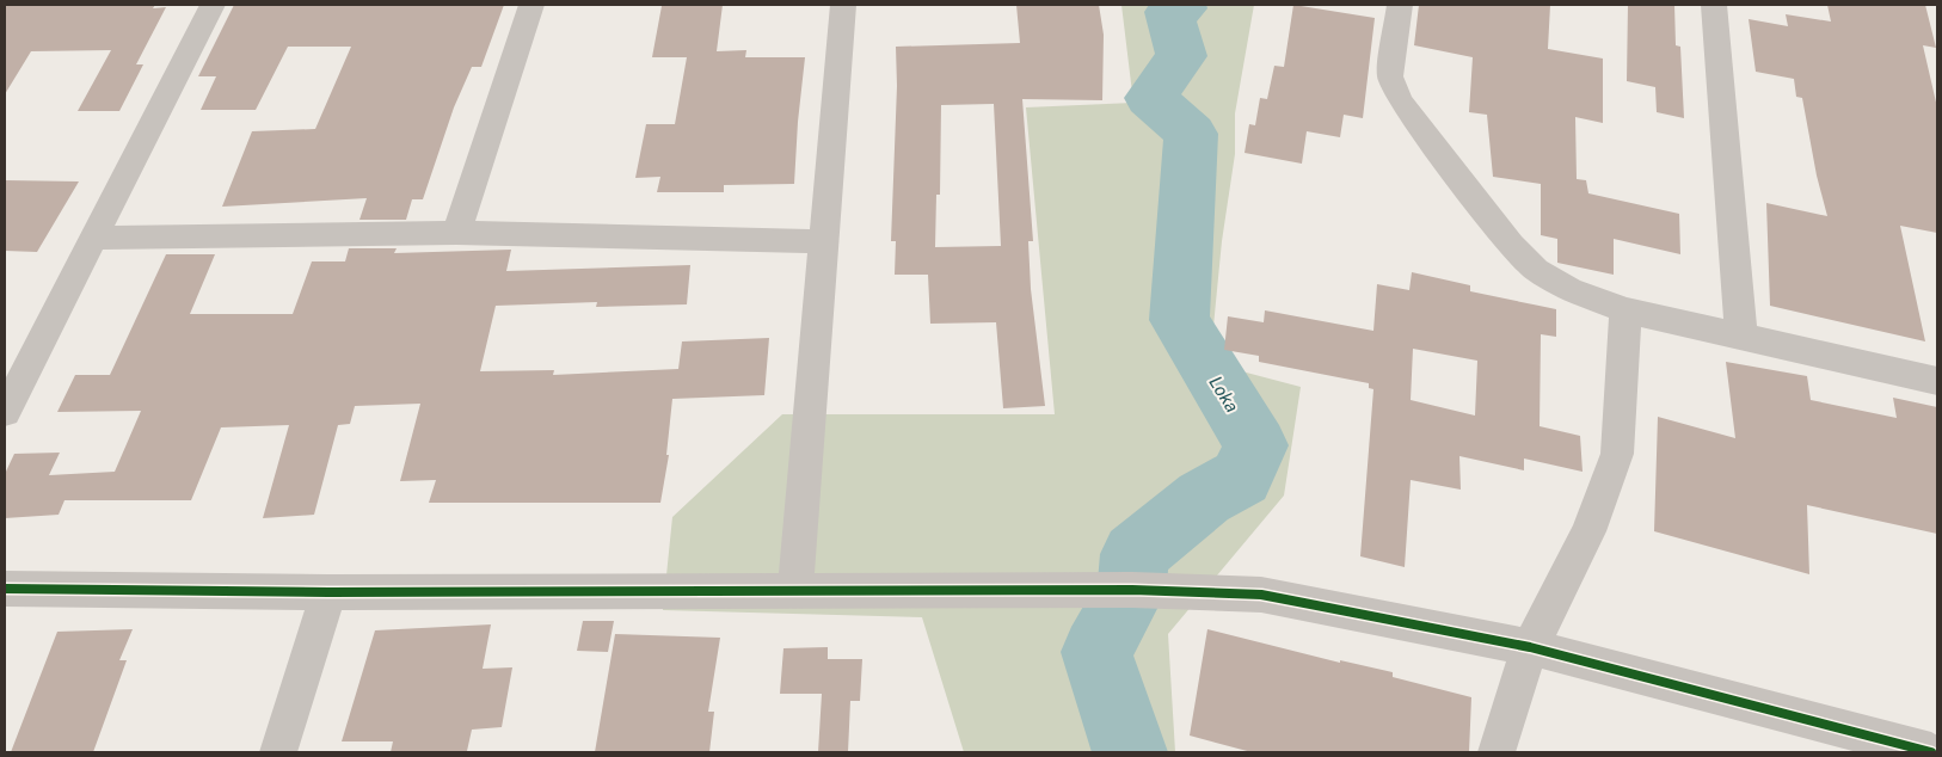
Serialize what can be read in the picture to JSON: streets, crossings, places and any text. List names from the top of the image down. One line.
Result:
{"water":["Loka"]}
